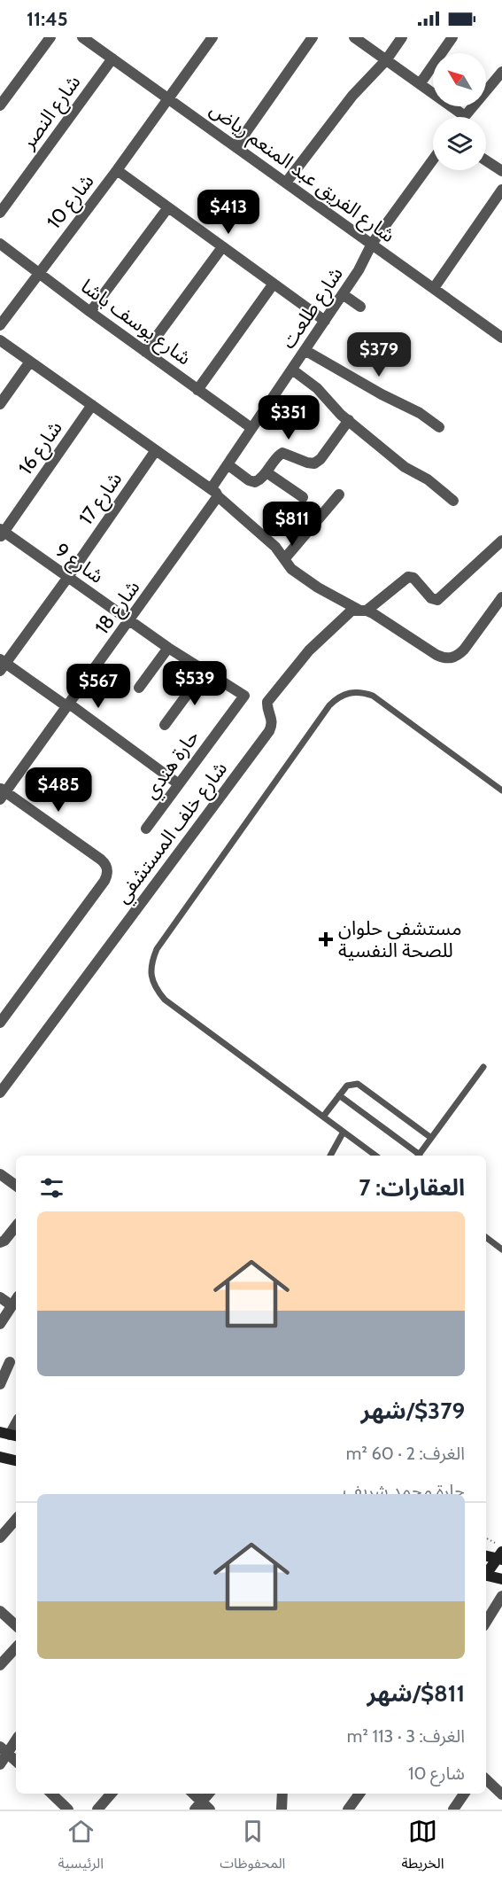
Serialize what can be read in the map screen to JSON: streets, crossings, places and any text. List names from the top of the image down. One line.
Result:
{"streets":{"street":["شارع النصر","شارع الفريق عبد المنعم رياض","شارع 10","شارع طلعت","شارع يوسف باشا","شارع 16","شارع 17","شارع 9","شارع 18","حارة هندي","شارع خلف المستشفي"]},"crossings":[["شارع النصر","شارع الفريق عبد المنعم رياض"],["شارع الفريق عبد المنعم رياض","شارع 10"],["شارع الفريق عبد المنعم رياض","شارع طلعت"],["شارع 10","شارع يوسف باشا"],["شارع طلعت","شارع يوسف باشا"],["شارع طلعت","شارع 18"],["شارع 16","شارع 9"],["شارع 17","شارع 9"],["شارع 9","شارع 18"],["شارع 9","حارة هندي"]],"places":{"health":["مستشفي حلوان للصحة النفسية"]},"north":"top left","page":{"status":"11:45","price":["$413","$379","$351","$811","$539","$567","$485"],"heading":"العقارات: 7","list":[{"name":"$379/شهر","note":"الغرف: 2 · 60 m² · حارة محمد شريف"},{"name":"$811/شهر","note":"الغرف: 3 · 113 m² · شارع 10"}],"tabs":["الخريطة","المحفوظات","الرئيسية"]}}
